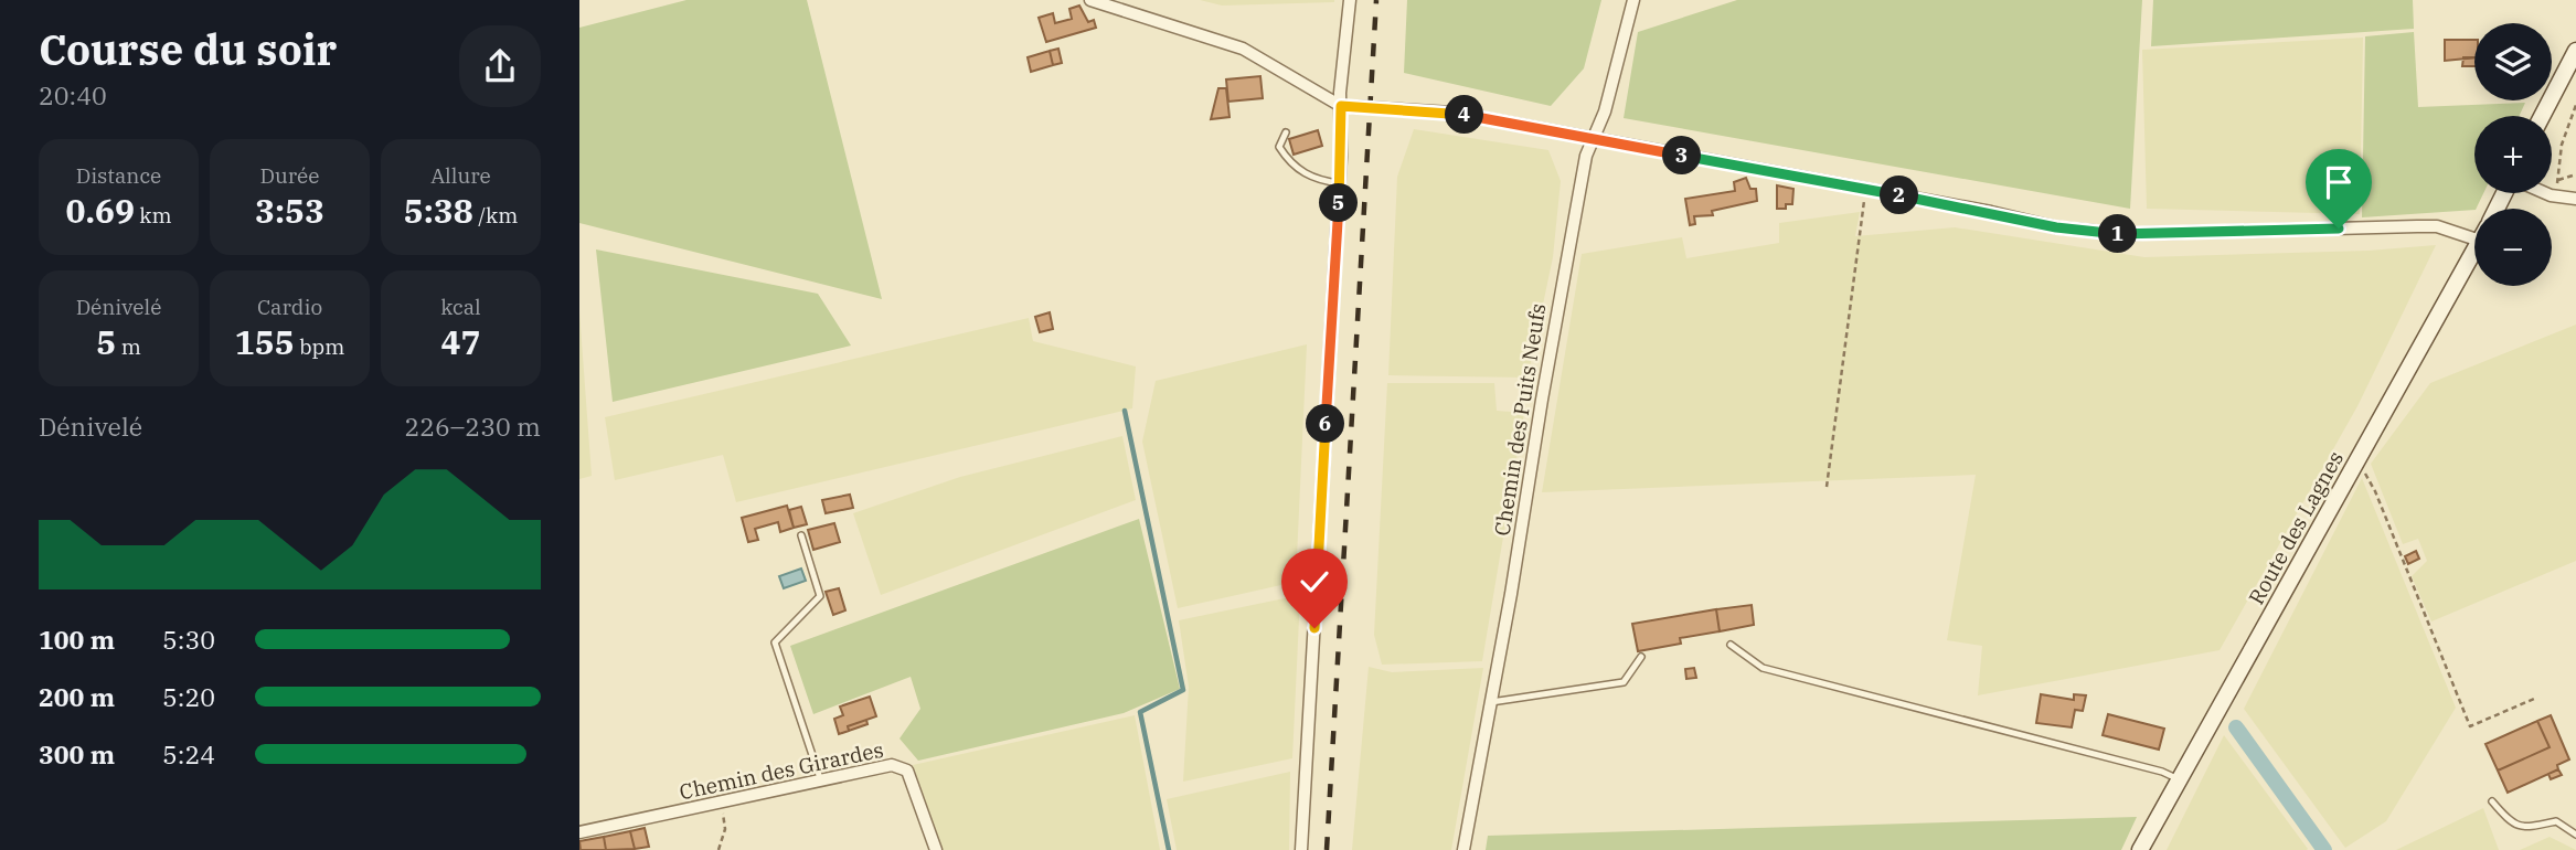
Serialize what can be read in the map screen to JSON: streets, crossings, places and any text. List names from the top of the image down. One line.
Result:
{"streets":{"street":["Chemin des Puits Neufs","Route des Lagnes","Chemin des Girardes"]},"page":{"heading":["Course du soir","20:40"],"map_buttons":["+","−"],"pins":["4","3","2","5","1","6"],"stats":[["Distance","0.69 km"],["Durée","3:53"],["Allure","5:38 /km"],["Dénivelé","5 m"],["Cardio","155 bpm"],["kcal","47"]],"chart":["Dénivelé","226–230 m"],"list":[{"name":"100 m","note":"5:30"},{"name":"200 m","note":"5:20"},{"name":"300 m","note":"5:24"}]}}
